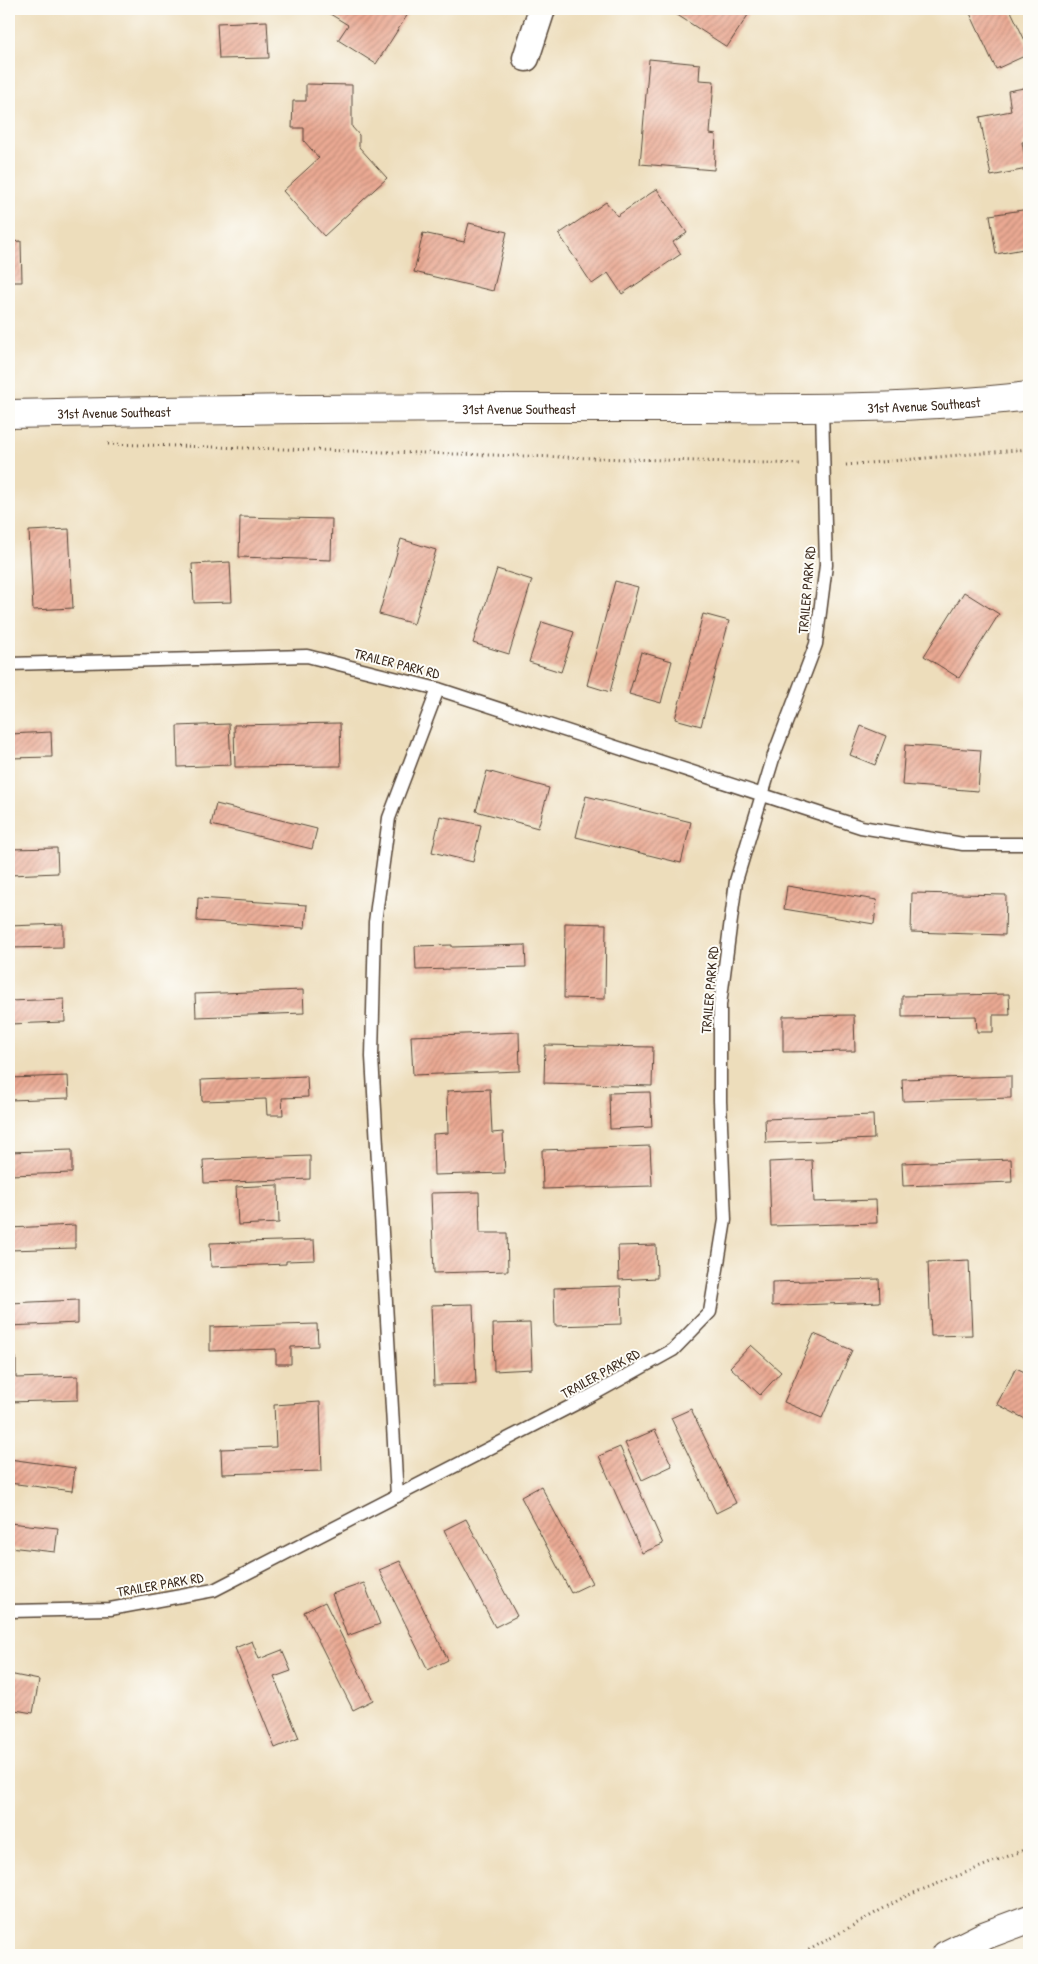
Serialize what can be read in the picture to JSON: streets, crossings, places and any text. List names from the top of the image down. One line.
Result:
{"streets":{"street":["31st Avenue Southeast"],"lane":["TRAILER PARK RD"]},"crossings":[["31st Avenue Southeast","TRAILER PARK RD"]]}
